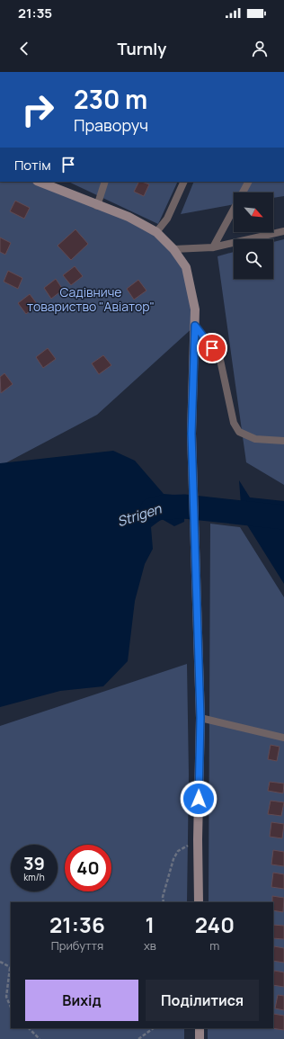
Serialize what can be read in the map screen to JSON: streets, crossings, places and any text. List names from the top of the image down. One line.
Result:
{"water":["Strigen"],"parks":["Садівниче товариство \"Авіатор\""],"north":"bottom right","page":{"status":"21:35","header":"Turnly","turn":["230 m","Праворуч"],"then":"Потім","speed":"39 km/h","limit":"40","eta":["21:36","Прибуття","1","хв","240","m"],"buttons":["Вихід","Поділитися"]}}
